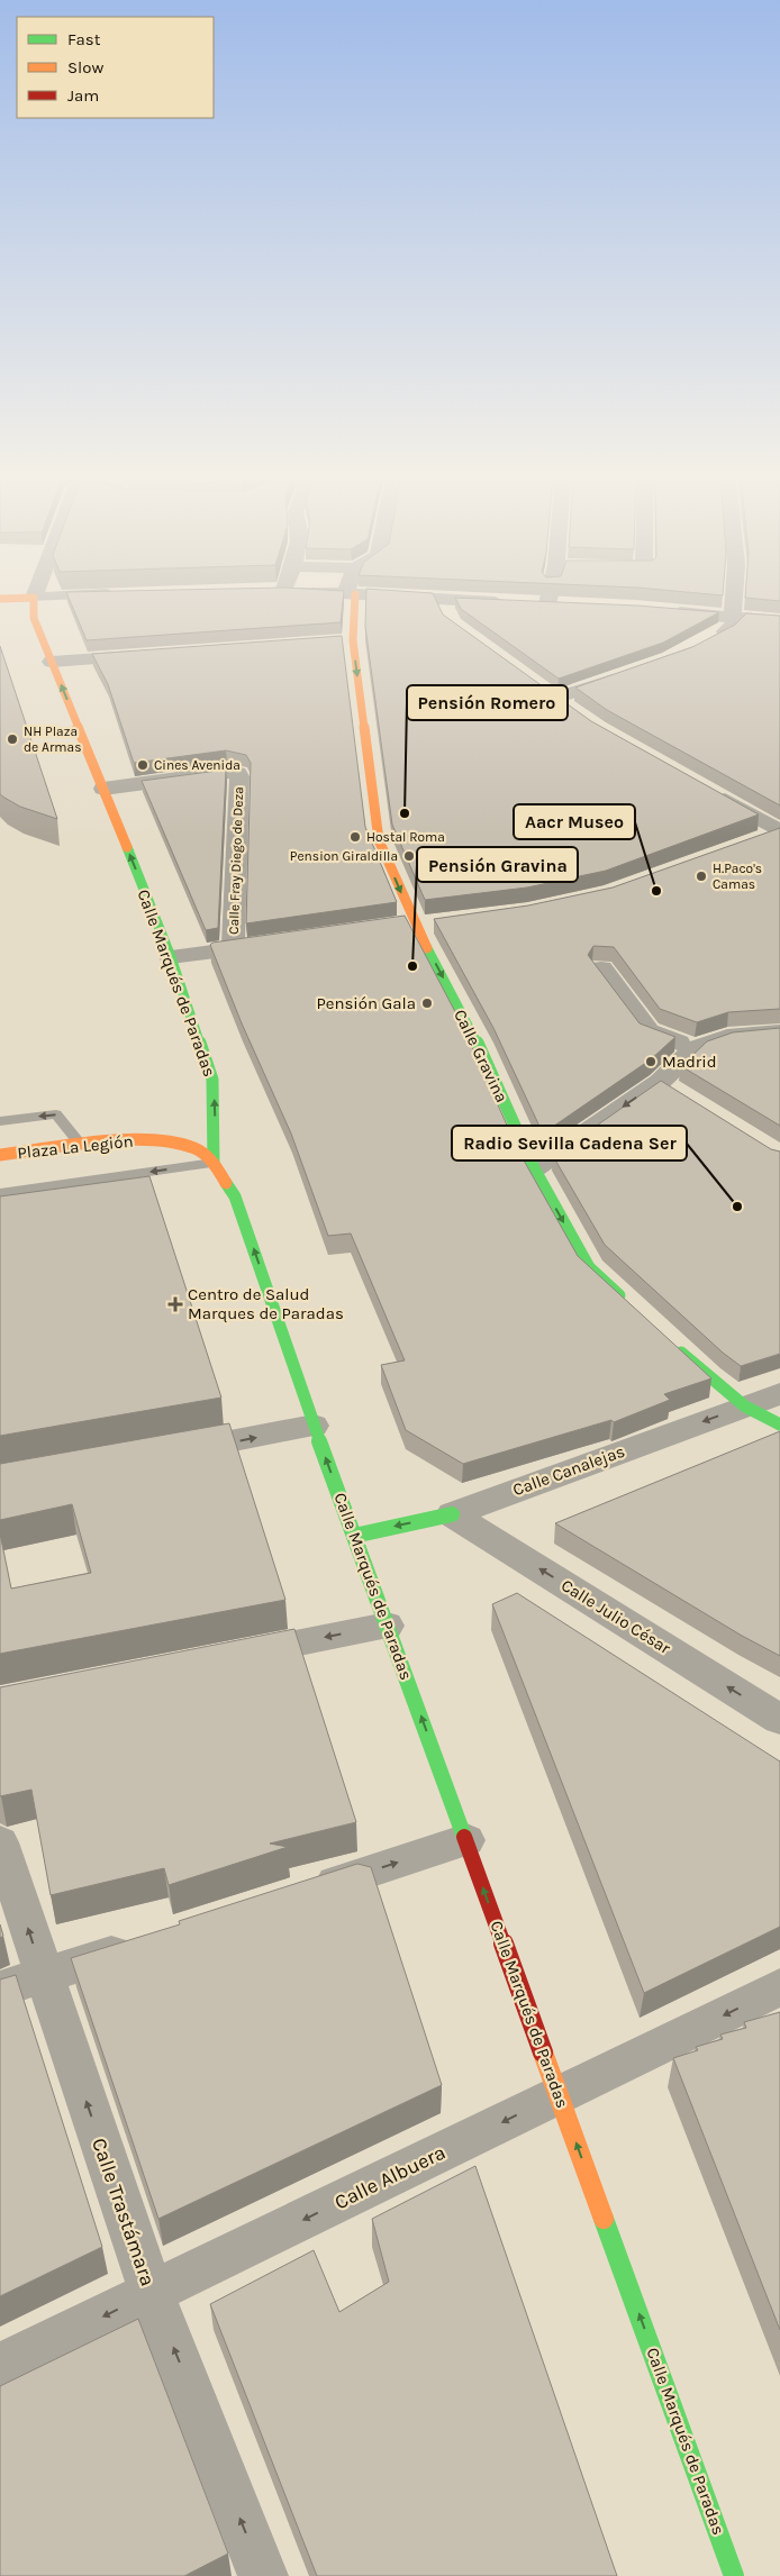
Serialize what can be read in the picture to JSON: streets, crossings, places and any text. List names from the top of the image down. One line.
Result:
{"streets":{"main road":["Calle Marqués de Paradas","Calle Gravina","Plaza La Legión","Calle Canalejas"],"street":["Calle Fray Diego de Deza","Calle Julio César","Calle Albuera","Calle Trastámara"]},"crossings":[["Calle Fray Diego de Deza","Calle Marqués de Paradas"],["Calle Marqués de Paradas","Plaza La Legión"],["Calle Marqués de Paradas","Calle Canalejas"],["Calle Marqués de Paradas","Calle Albuera"],["Calle Canalejas","Calle Julio César"],["Calle Albuera","Calle Trastámara"]],"one_way":["Calle Marqués de Paradas","Calle Gravina","Calle Canalejas","Calle Julio César","Calle Albuera","Calle Trastámara"],"places":{"other":["NH Plaza de Armas","Cines Avenida","Pensión Romero","Hostal Roma","Pension Giraldilla","H.Paco's Camas","Aacr Museo","Pensión Gravina","Pensión Gala","Madrid","Radio Sevilla Cadena Ser"],"health":["Centro de Salud Marques de Paradas"]},"legend":["Fast","Slow","Jam"]}
